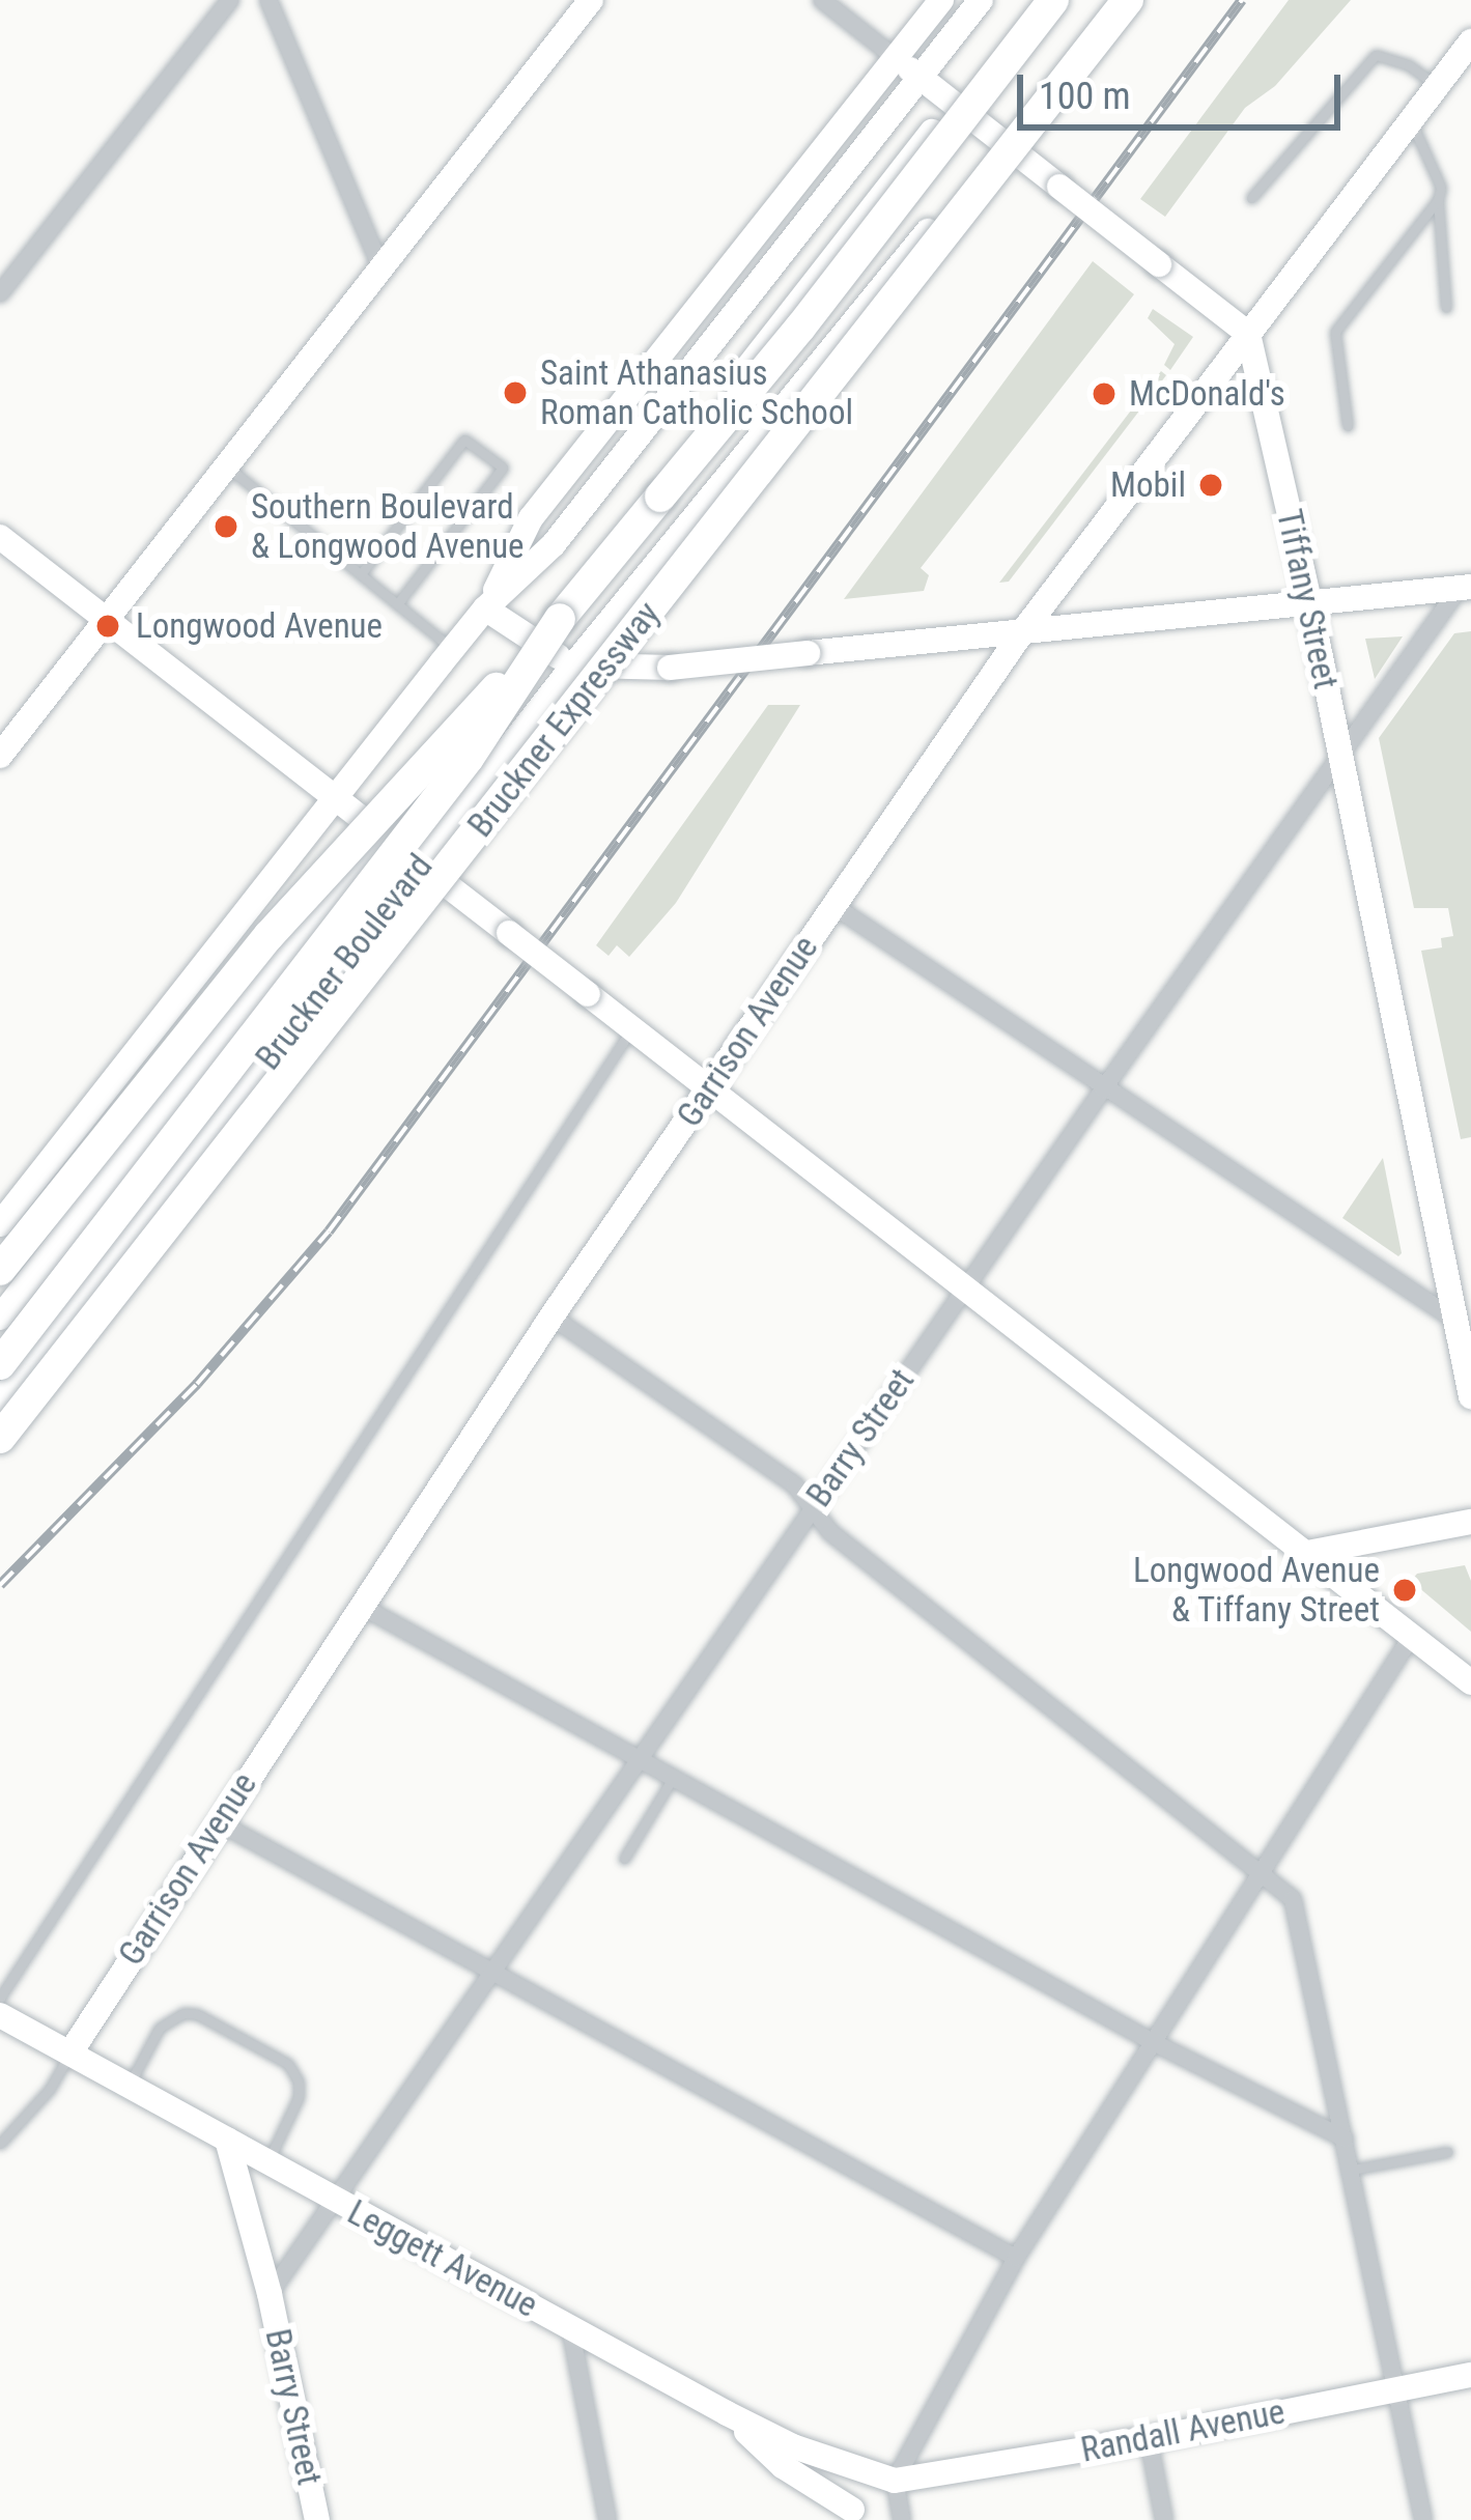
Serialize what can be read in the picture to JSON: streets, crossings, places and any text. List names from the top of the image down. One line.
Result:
{"streets":{"highway":["Bruckner Expressway"],"main road":["Tiffany Street","Bruckner Boulevard","Garrison Avenue","Barry Street","Leggett Avenue","Randall Avenue"]},"crossings":[["Tiffany Street","Garrison Avenue"],["Tiffany Street","Barry Street"],["Garrison Avenue","Leggett Avenue"],["Barry Street","Leggett Avenue"],["Leggett Avenue","Randall Avenue"]],"places":["Saint Athanasius Roman Catholic School","McDonald's","Mobil","Southern Boulevard & Longwood Avenue","Longwood Avenue","Longwood Avenue & Tiffany Street"],"scale_bar":"100 m"}
